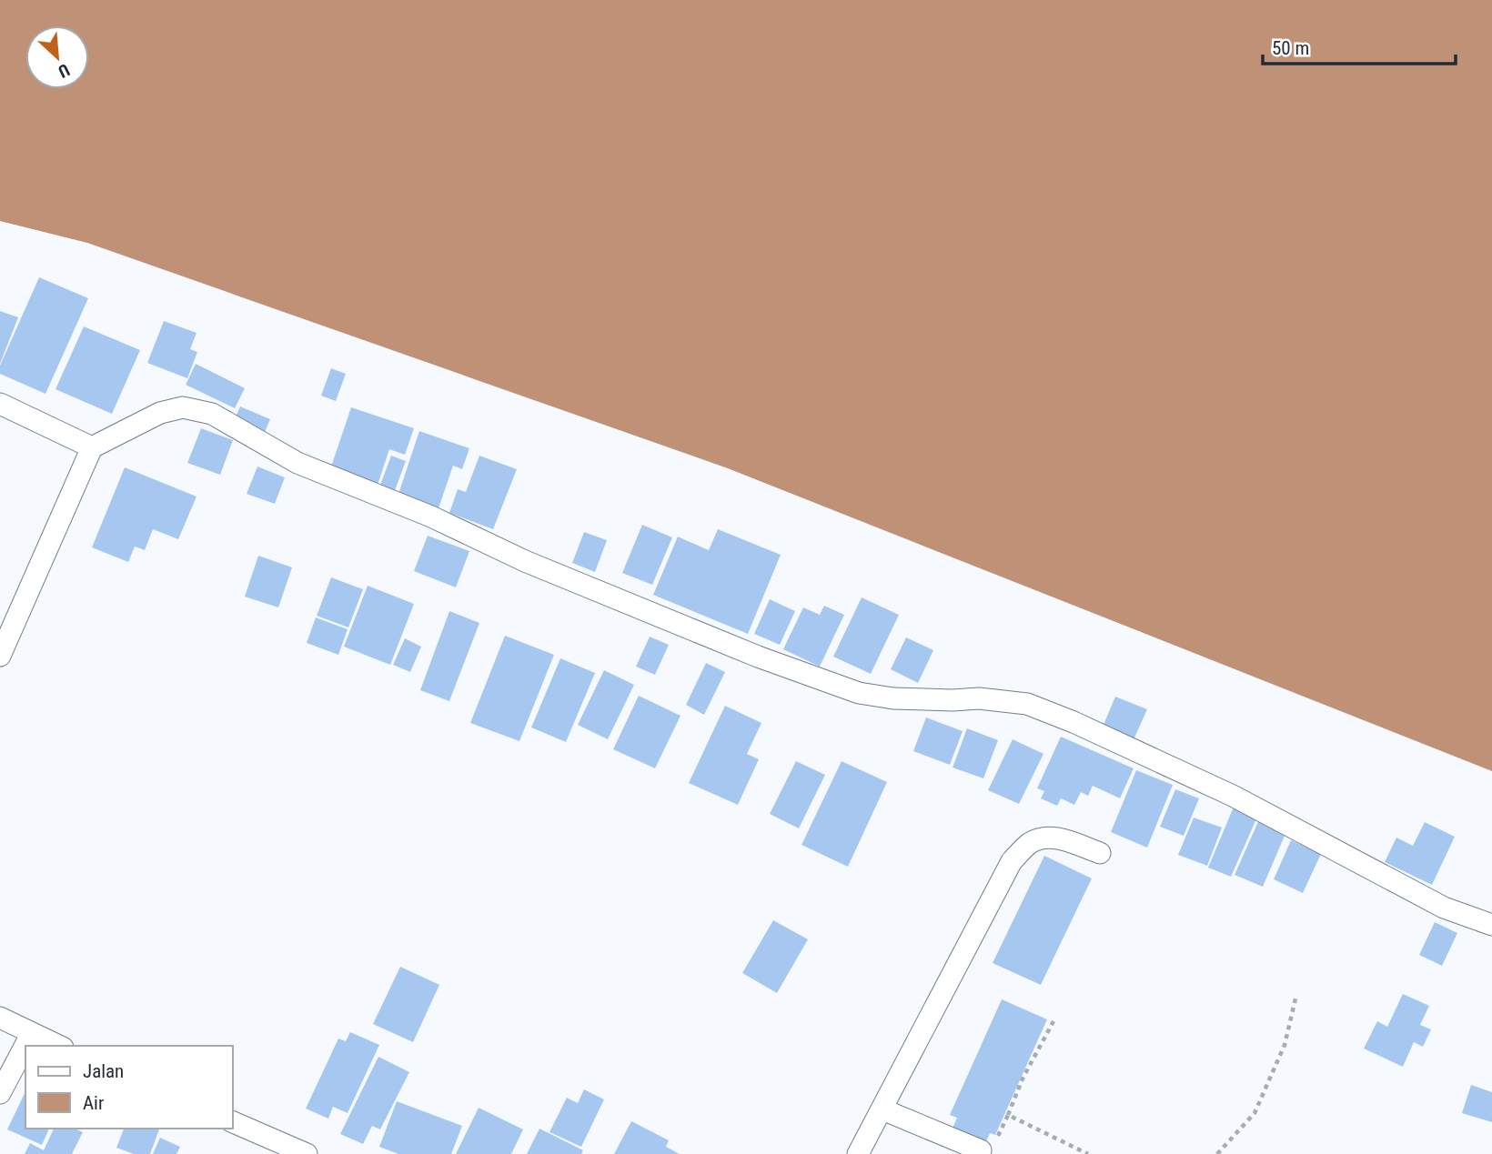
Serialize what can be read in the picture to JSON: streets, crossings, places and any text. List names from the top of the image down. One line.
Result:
{"legend":["Jalan","Air"],"scale_bar":"50 m","north":"bottom right"}
